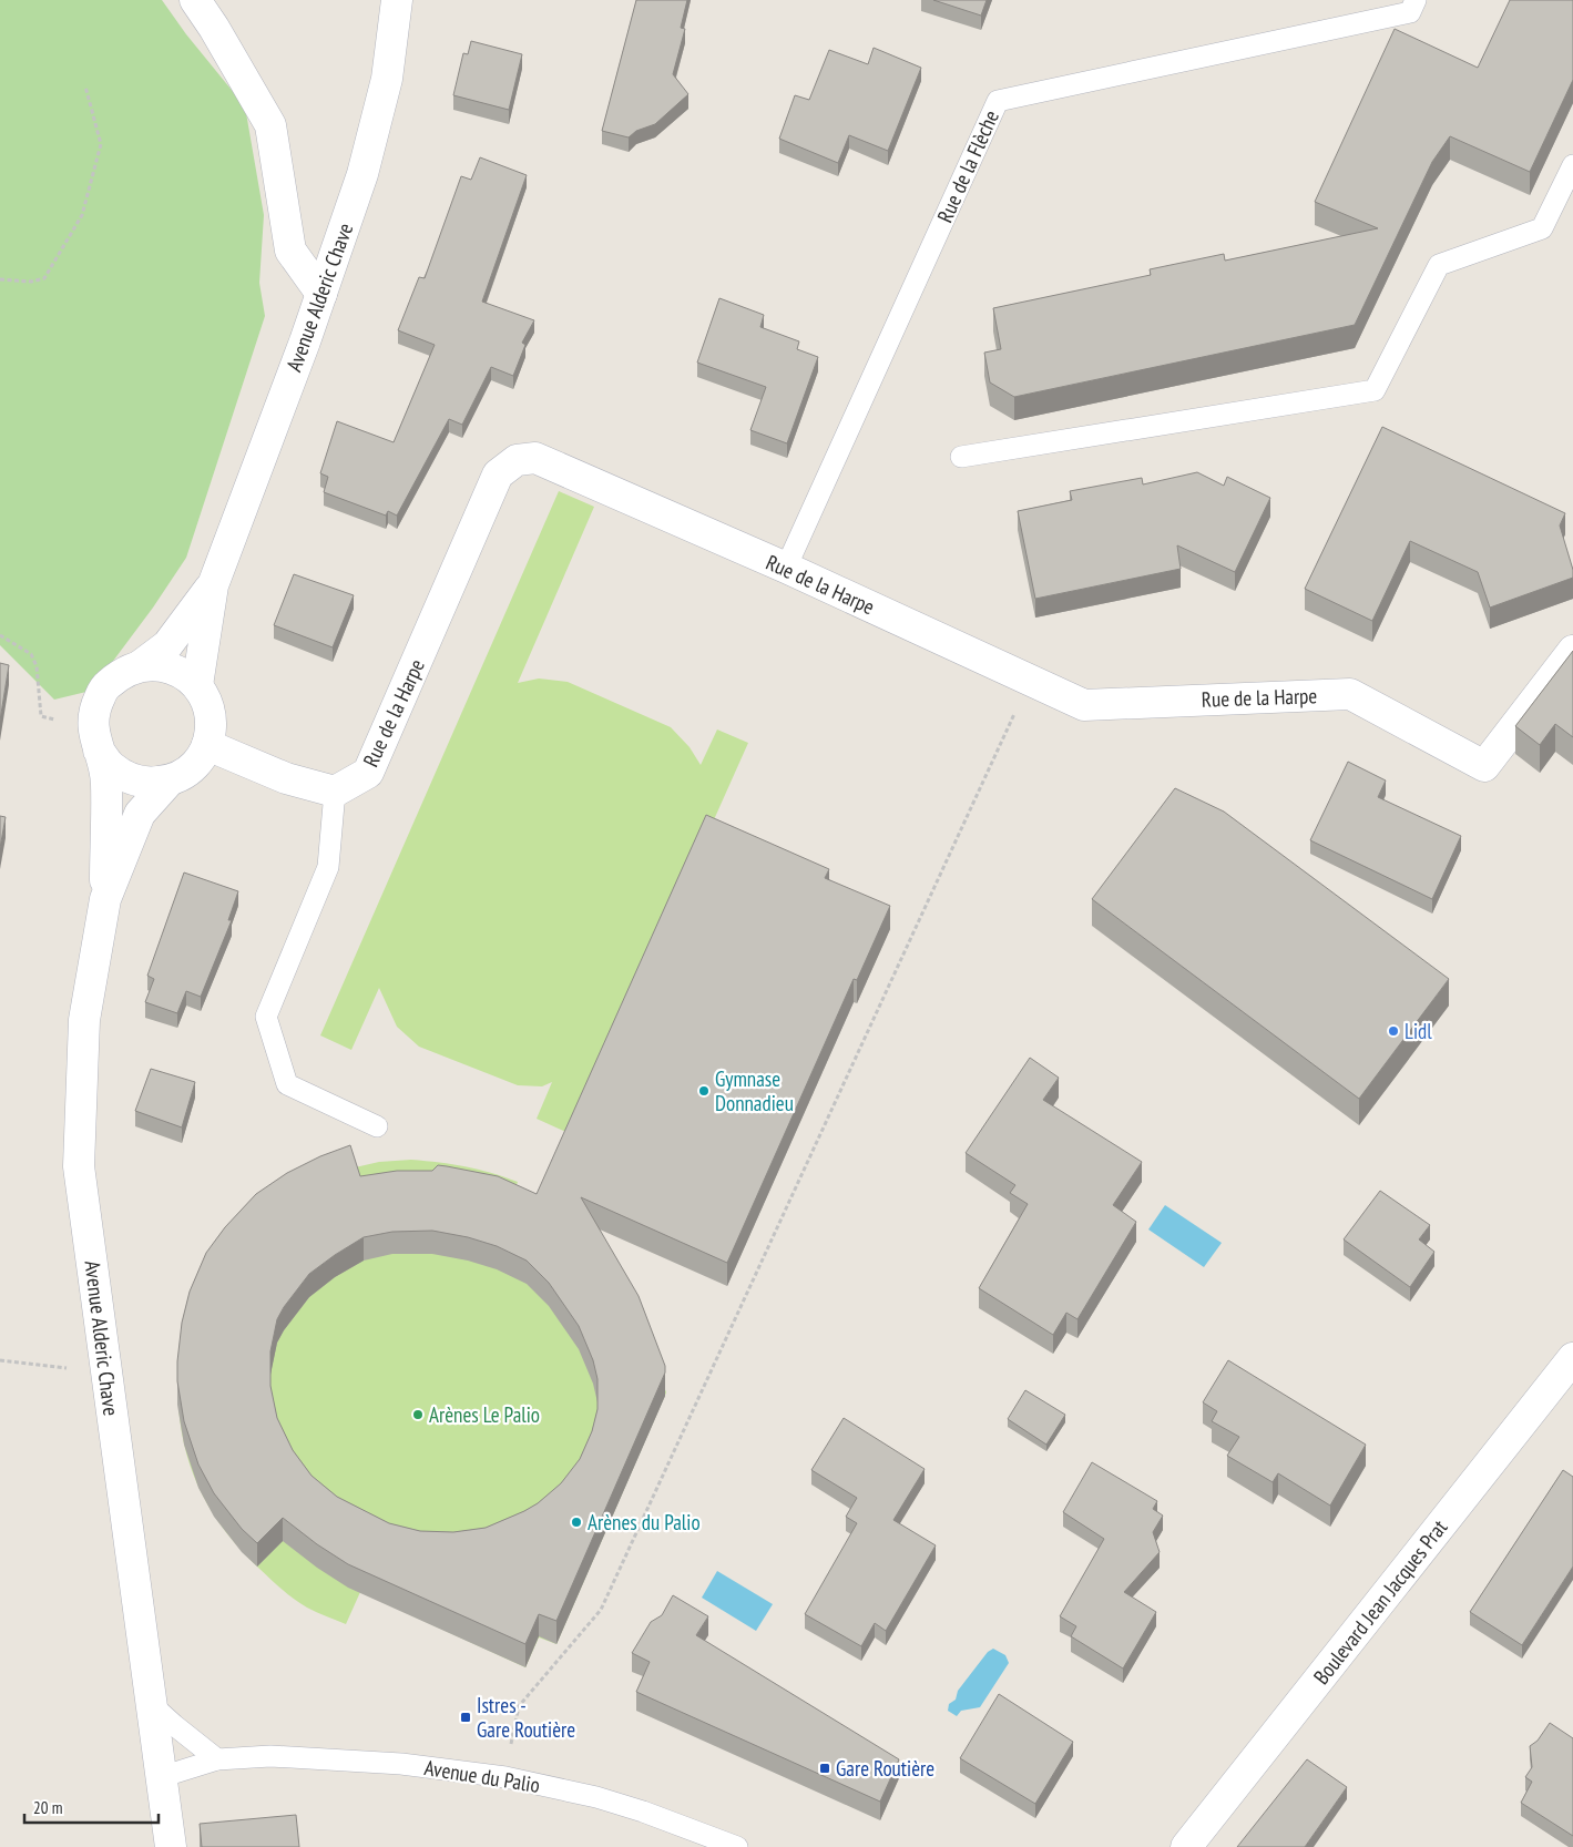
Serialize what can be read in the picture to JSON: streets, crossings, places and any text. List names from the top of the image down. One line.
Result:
{"streets":{"street":["Avenue Alderic Chave","Rue de la Harpe","Boulevard Jean Jacques Prat"],"lane":["Rue de la Flèche","Avenue du Palio"]},"crossings":[["Rue de la Flèche","Rue de la Harpe"],["Avenue Alderic Chave","Avenue du Palio"]],"places":{"other":["Lidl","Gymnase Donnadieu","Arènes Le Palio","Arènes du Palio"],"transit":["Istres - Gare Routière","Gare Routière"]},"scale_bar":"20 m"}
